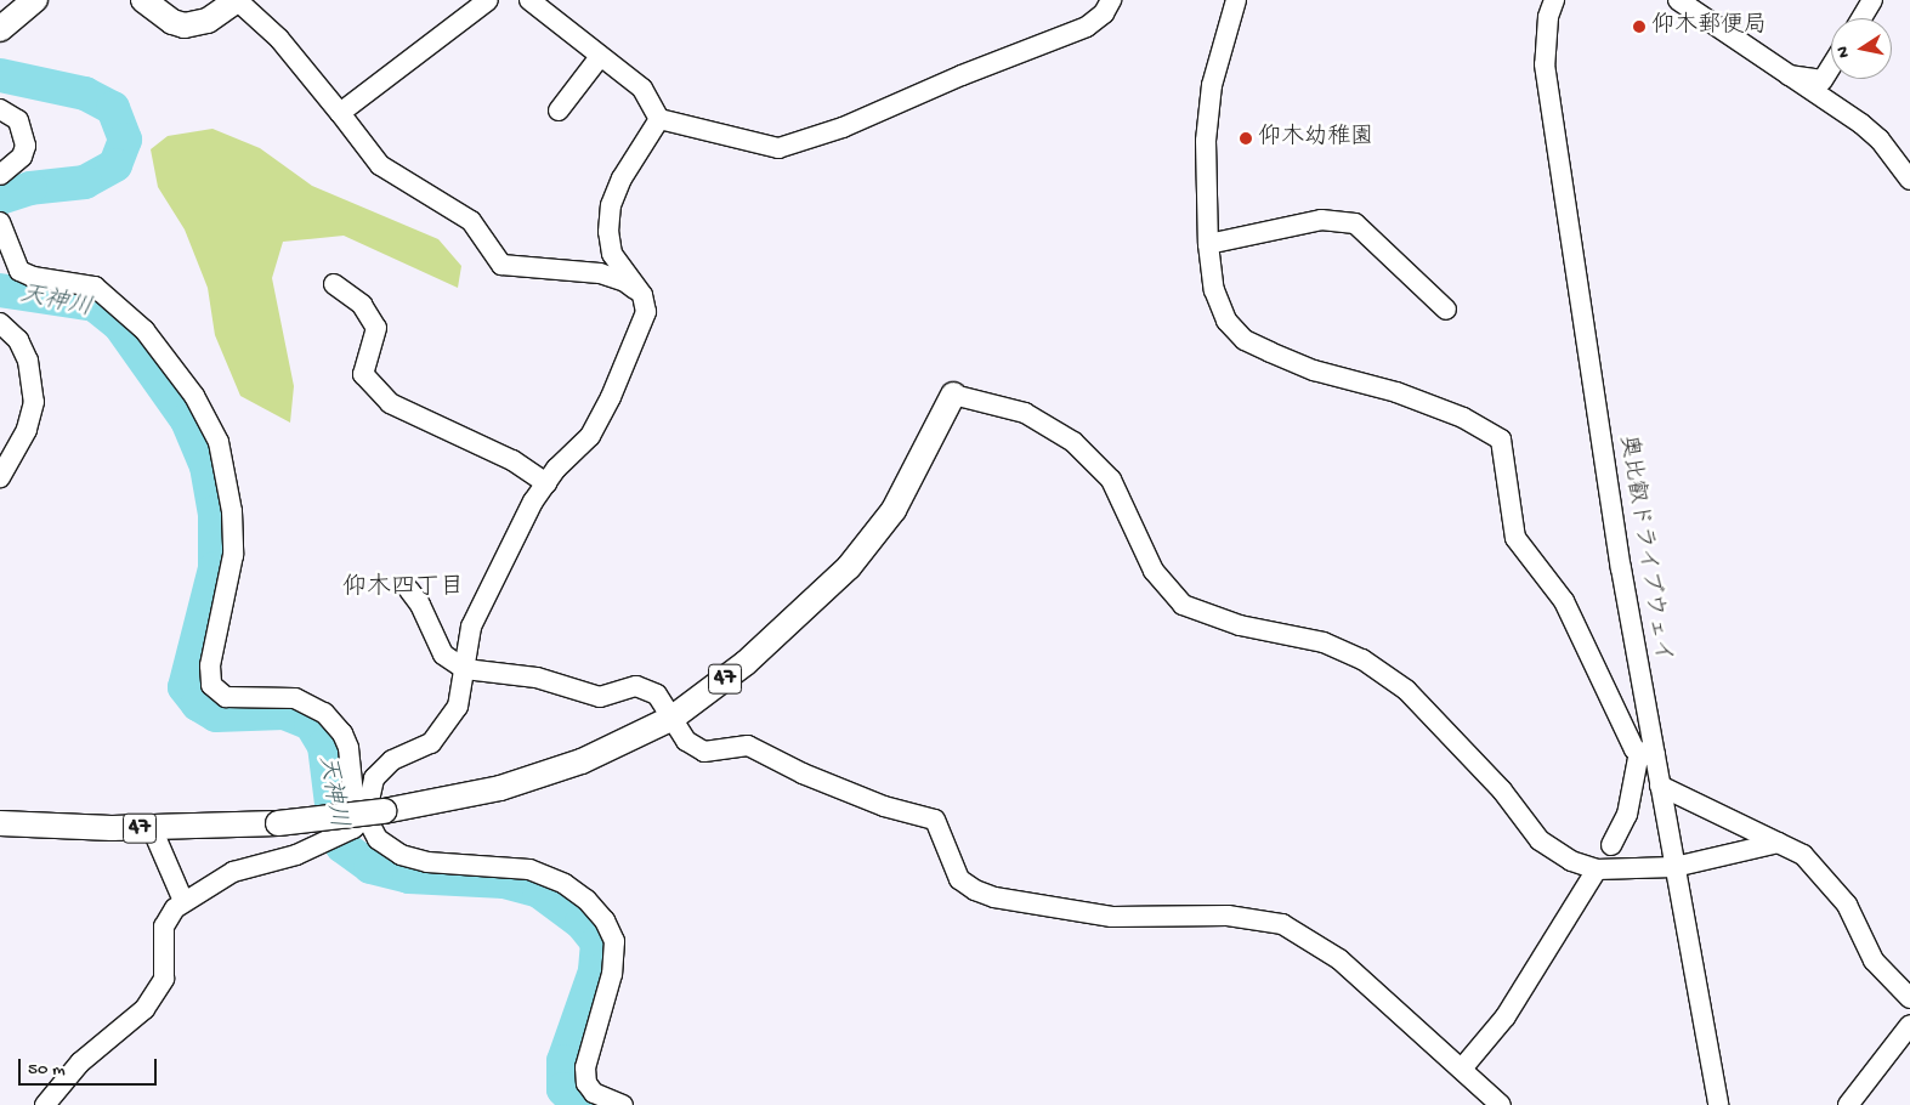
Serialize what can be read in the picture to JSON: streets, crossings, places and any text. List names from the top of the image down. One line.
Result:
{"streets":{"main road":["47"],"street":["奥比叡ドライブウェイ"]},"districts":["仰木四丁目"],"water":["天神川"],"places":["仰木郵便局","仰木幼稚園"],"scale_bar":"50 m","north":"left"}
